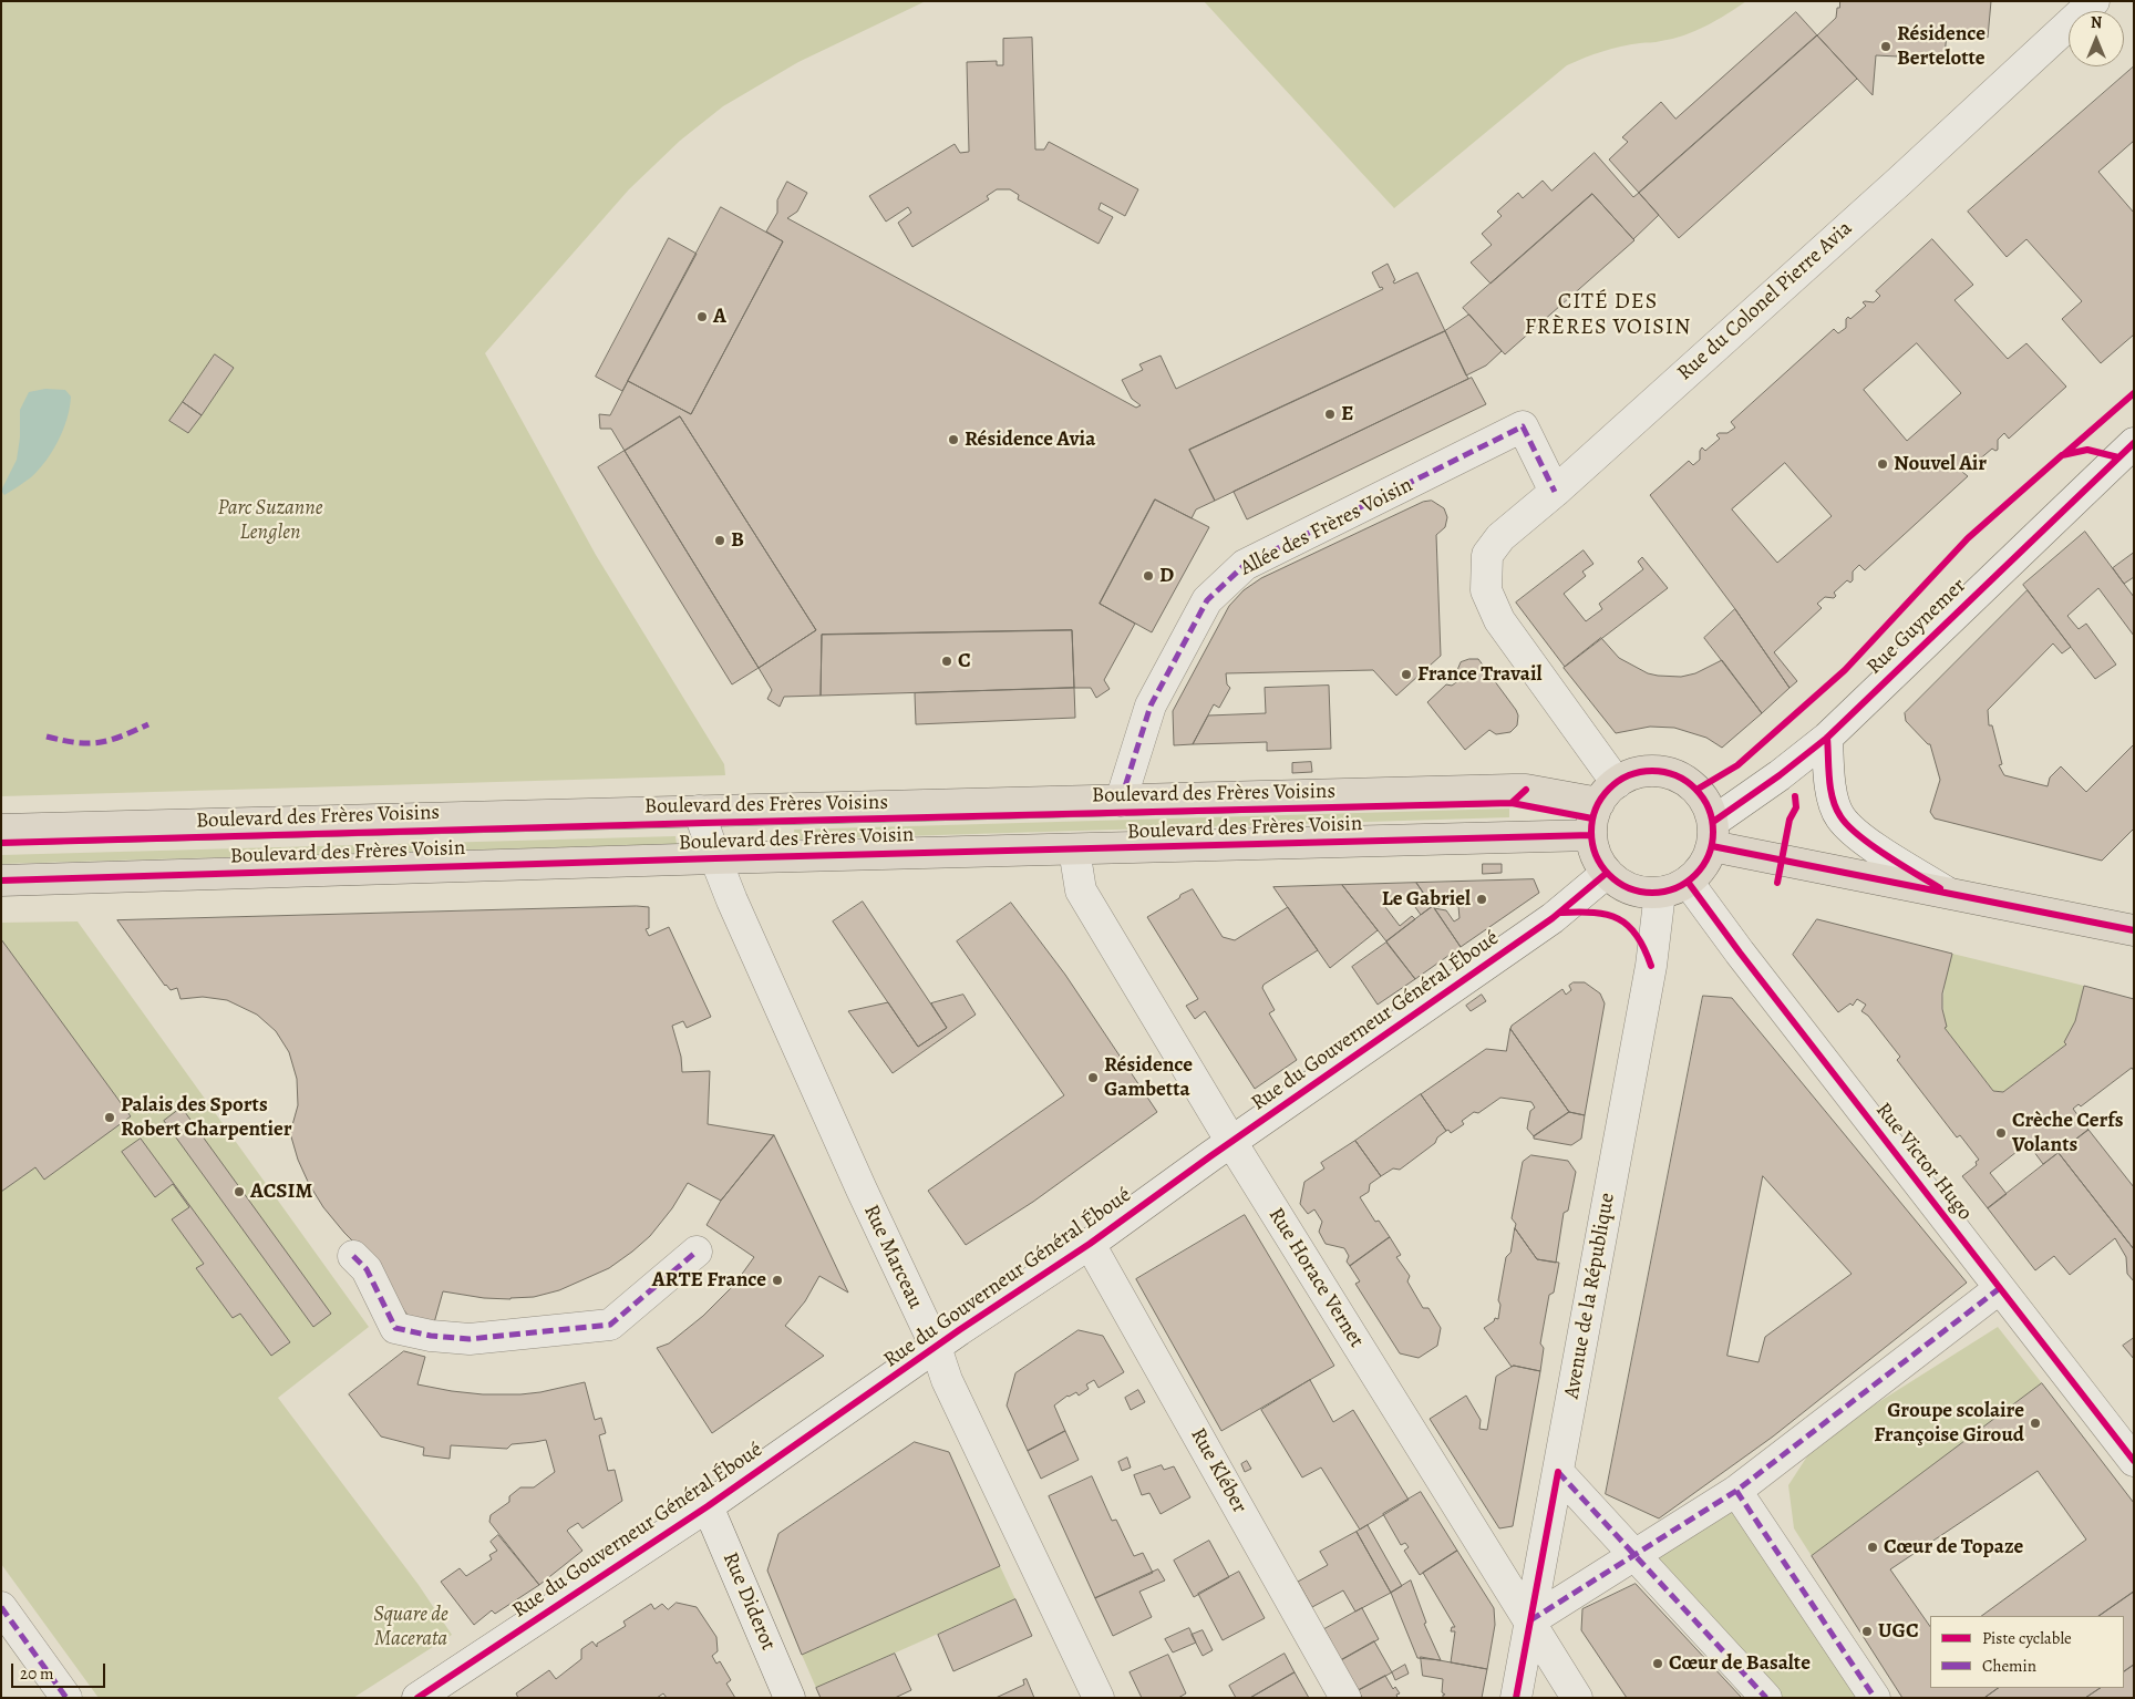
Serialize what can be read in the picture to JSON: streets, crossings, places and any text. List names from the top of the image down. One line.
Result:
{"streets":{"main road":["Boulevard des Frères Voisin"],"street":["Rue du Colonel Pierre Avia","Allée des Frères Voisin","Rue Guynemer","Rue du Gouverneur Général Éboué","Rue Victor Hugo","Rue Marceau","Rue Horace Vernet","Avenue de la République","Rue Kléber","Rue Diderot"],"cycle path":["Boulevard des Frères Voisins"]},"crossings":[["Rue du Colonel Pierre Avia","Allée des Frères Voisin"],["Rue du Colonel Pierre Avia","Rue Guynemer"],["Rue du Colonel Pierre Avia","Boulevard des Frères Voisin"],["Rue du Colonel Pierre Avia","Rue du Gouverneur Général Éboué"],["Rue du Colonel Pierre Avia","Rue Victor Hugo"],["Rue du Colonel Pierre Avia","Avenue de la République"],["Allée des Frères Voisin","Boulevard des Frères Voisin"],["Rue Guynemer","Boulevard des Frères Voisin"],["Rue Guynemer","Rue du Gouverneur Général Éboué"],["Rue Guynemer","Rue Victor Hugo"],["Rue Guynemer","Avenue de la République"],["Boulevard des Frères Voisin","Rue du Gouverneur Général Éboué"],["Boulevard des Frères Voisin","Rue Victor Hugo"],["Boulevard des Frères Voisin","Rue Marceau"],["Boulevard des Frères Voisin","Rue Horace Vernet"],["Boulevard des Frères Voisin","Avenue de la République"],["Rue du Gouverneur Général Éboué","Rue Victor Hugo"],["Rue du Gouverneur Général Éboué","Rue Marceau"],["Rue du Gouverneur Général Éboué","Rue Horace Vernet"],["Rue du Gouverneur Général Éboué","Avenue de la République"],["Rue du Gouverneur Général Éboué","Rue Kléber"],["Rue du Gouverneur Général Éboué","Rue Diderot"],["Rue Victor Hugo","Avenue de la République"],["Rue Horace Vernet","Avenue de la République"]],"districts":["CITÉ DES FRÈRES VOISIN"],"parks":["Parc Suzanne Lenglen","Square de Macerata"],"places":["Résidence Bertelotte","A","E","Résidence Avia","Nouvel Air","B","D","C","France Travail","Le Gabriel","Résidence Gambetta","Palais des Sports Robert Charpentier","Crèche Cerfs Volants","ACSIM","ARTE France","Groupe scolaire Françoise Giroud","Cœur de Topaze","UGC","Cœur de Basalte"],"legend":["Piste cyclable","Chemin"],"scale_bar":"20 m","north":"top"}
